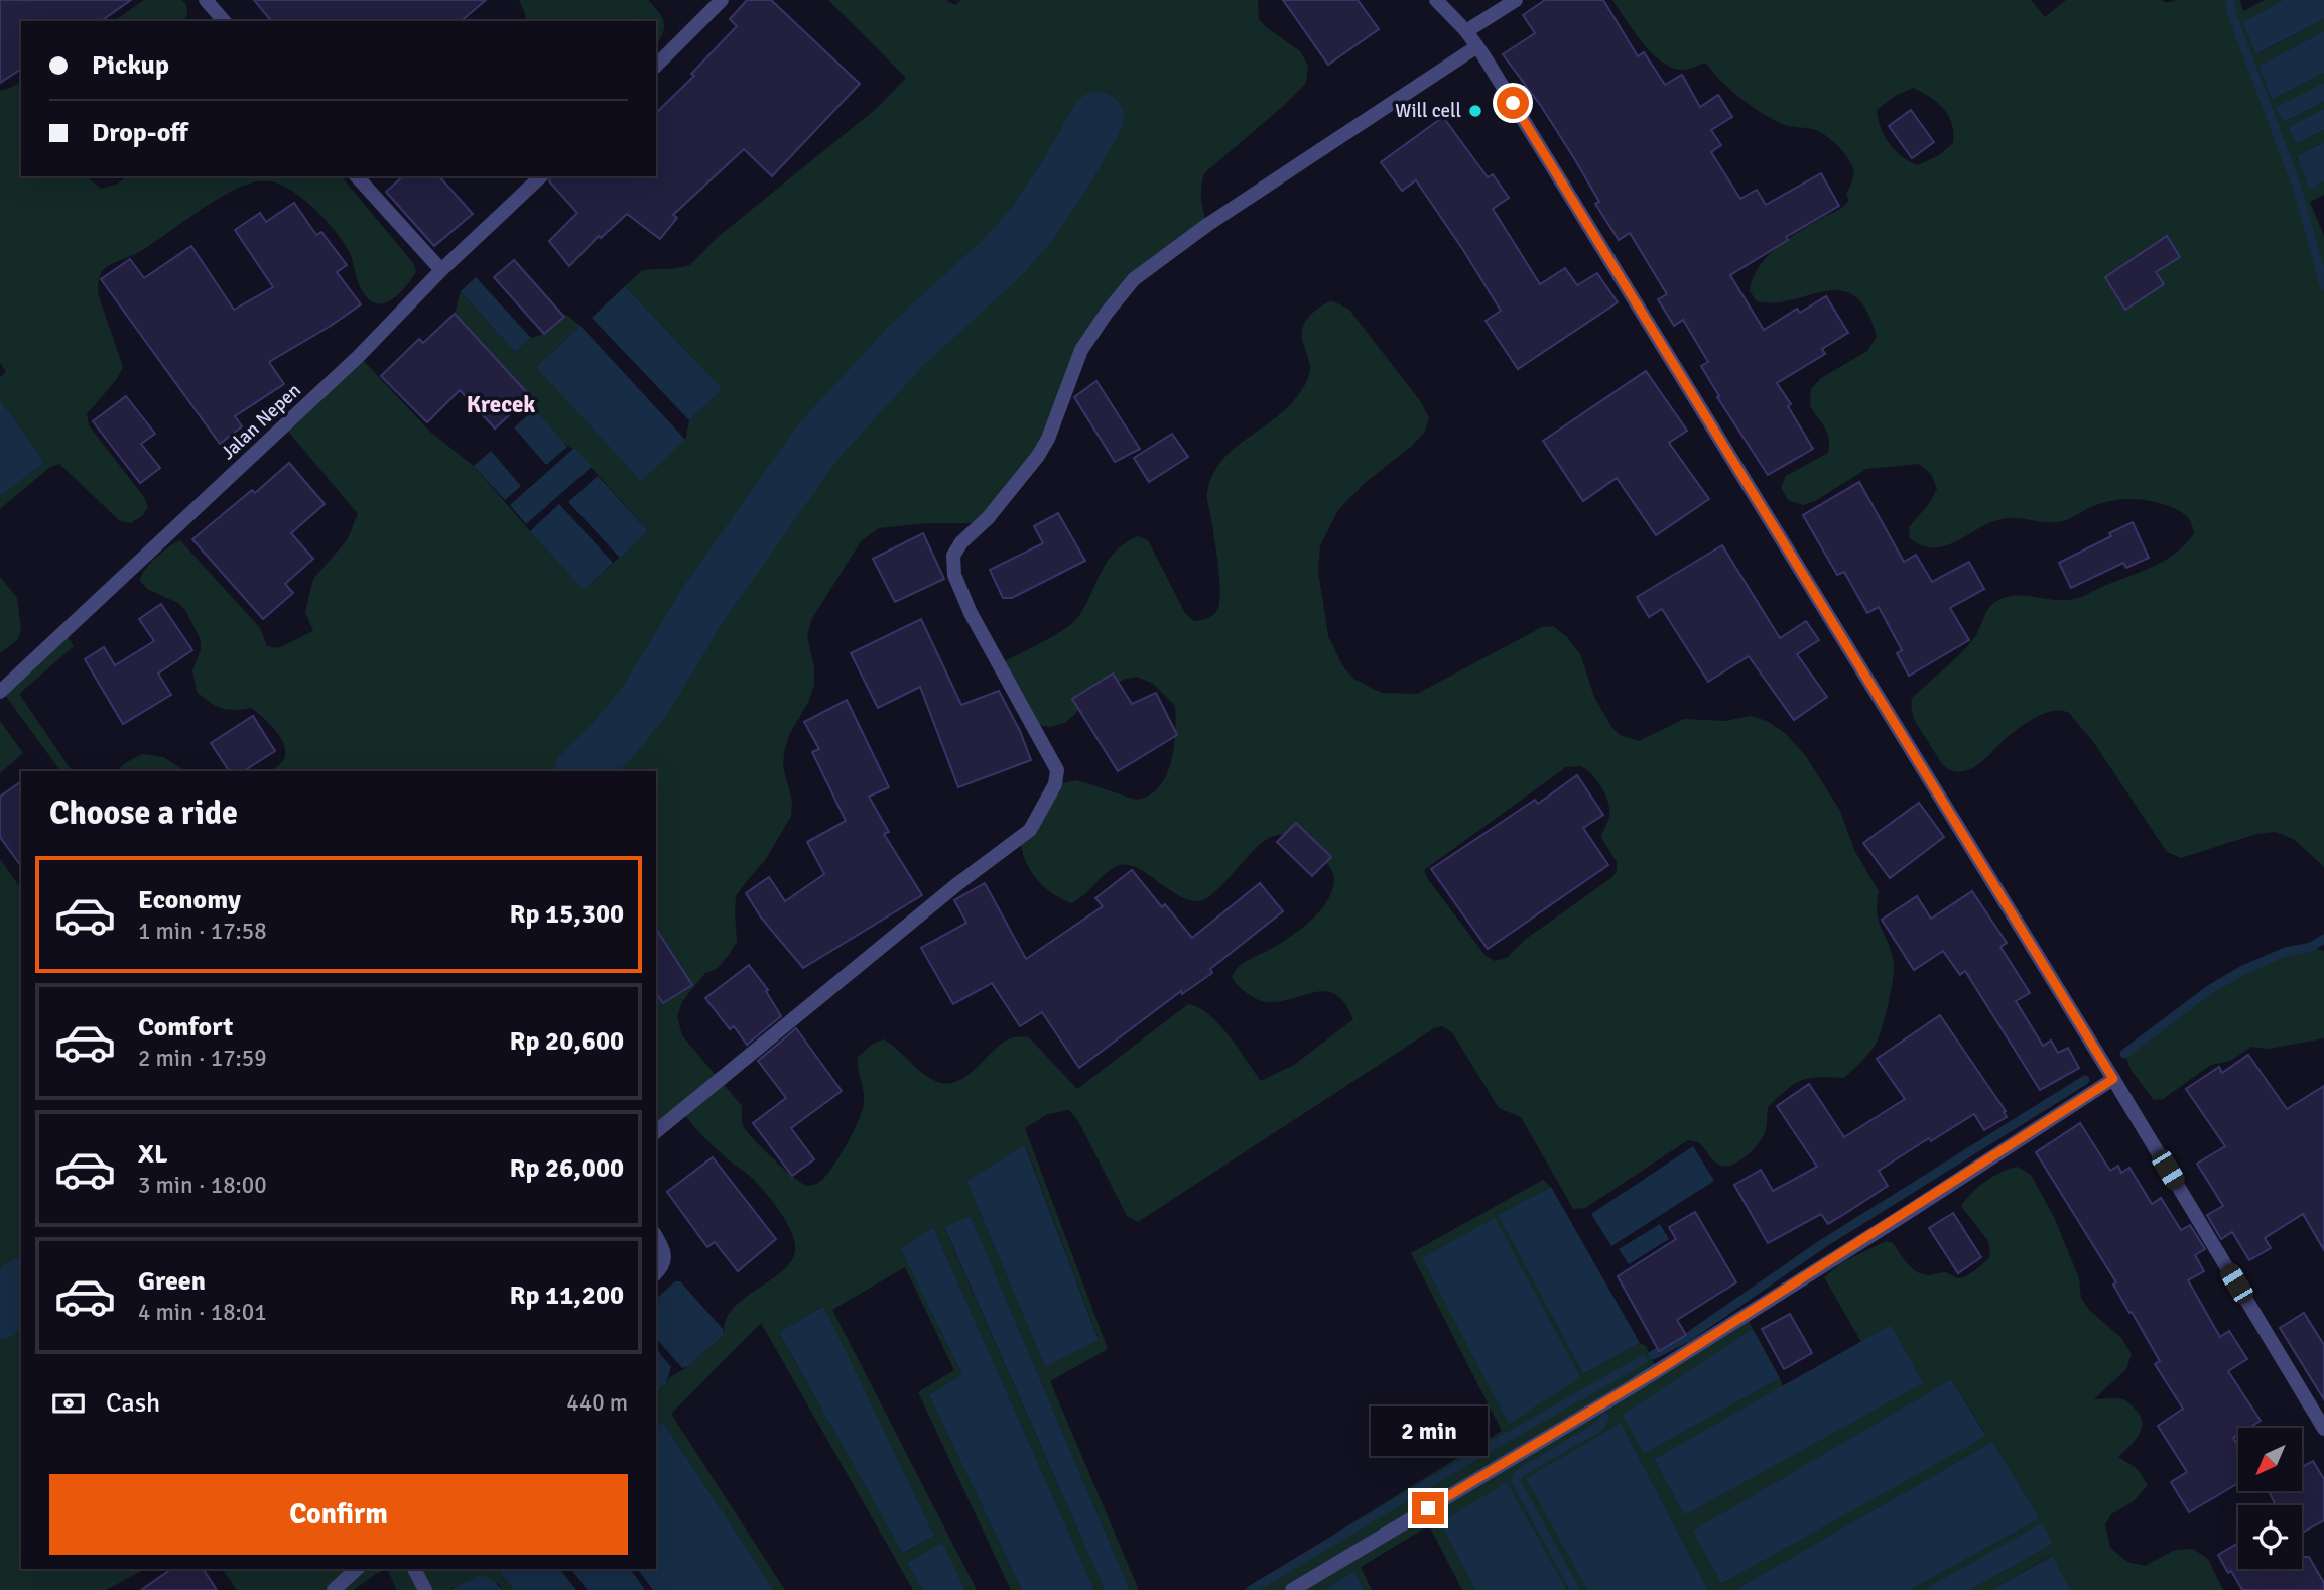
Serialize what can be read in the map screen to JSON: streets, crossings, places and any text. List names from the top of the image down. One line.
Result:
{"streets":{"street":["Jalan Nepen"]},"districts":["Krecek"],"places":["Will cell"],"north":"bottom left","page":{"banner":["Pickup","Drop-off"],"heading":"Choose a ride","list":[{"name":"Economy","note":"1 min · 17:58","value":"Rp 15,300"},{"name":"Comfort","note":"2 min · 17:59","value":"Rp 20,600"},{"name":"XL","note":"3 min · 18:00","value":"Rp 26,000"},{"name":"Green","note":"4 min · 18:01","value":"Rp 11,200"}],"pay":["Cash","440 m"],"bubble":"2 min","buttons":"Confirm"}}
